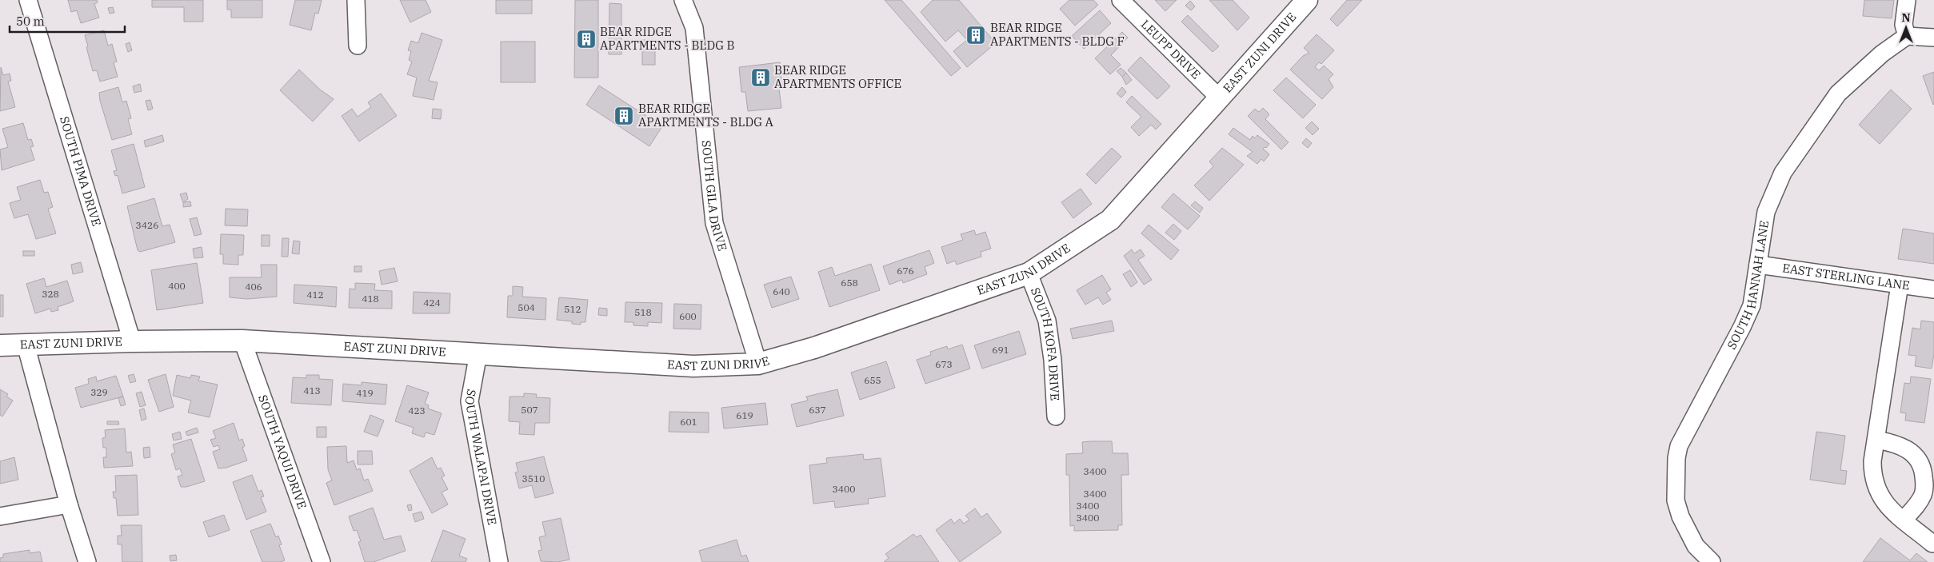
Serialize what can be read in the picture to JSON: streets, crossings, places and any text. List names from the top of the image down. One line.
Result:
{"streets":{"street":["LEUPP DRIVE","EAST ZUNI DRIVE","SOUTH PIMA DRIVE","SOUTH GILA DRIVE","EAST STERLING LANE","SOUTH HANNAH LANE","SOUTH KOFA DRIVE","SOUTH YAQUI DRIVE","SOUTH WALAPAI DRIVE"]},"crossings":[["LEUPP DRIVE","EAST ZUNI DRIVE"],["EAST ZUNI DRIVE","SOUTH PIMA DRIVE"],["EAST ZUNI DRIVE","SOUTH GILA DRIVE"],["EAST ZUNI DRIVE","SOUTH KOFA DRIVE"],["EAST ZUNI DRIVE","SOUTH YAQUI DRIVE"],["EAST ZUNI DRIVE","SOUTH WALAPAI DRIVE"],["EAST STERLING LANE","SOUTH HANNAH LANE"]],"places":{"building":["BEAR RIDGE APARTMENTS - BLDG F","BEAR RIDGE APARTMENTS - BLDG B","BEAR RIDGE APARTMENTS OFFICE","BEAR RIDGE APARTMENTS - BLDG A"]},"house_numbers":["3426","676","658","400","406","640","328","412","418","424","504","512","518","600","691","673","655","413","329","419","507","637","423","619","601","3400","3510","3400","3400","3400","3400"],"scale_bar":"50 m","north":"top"}
